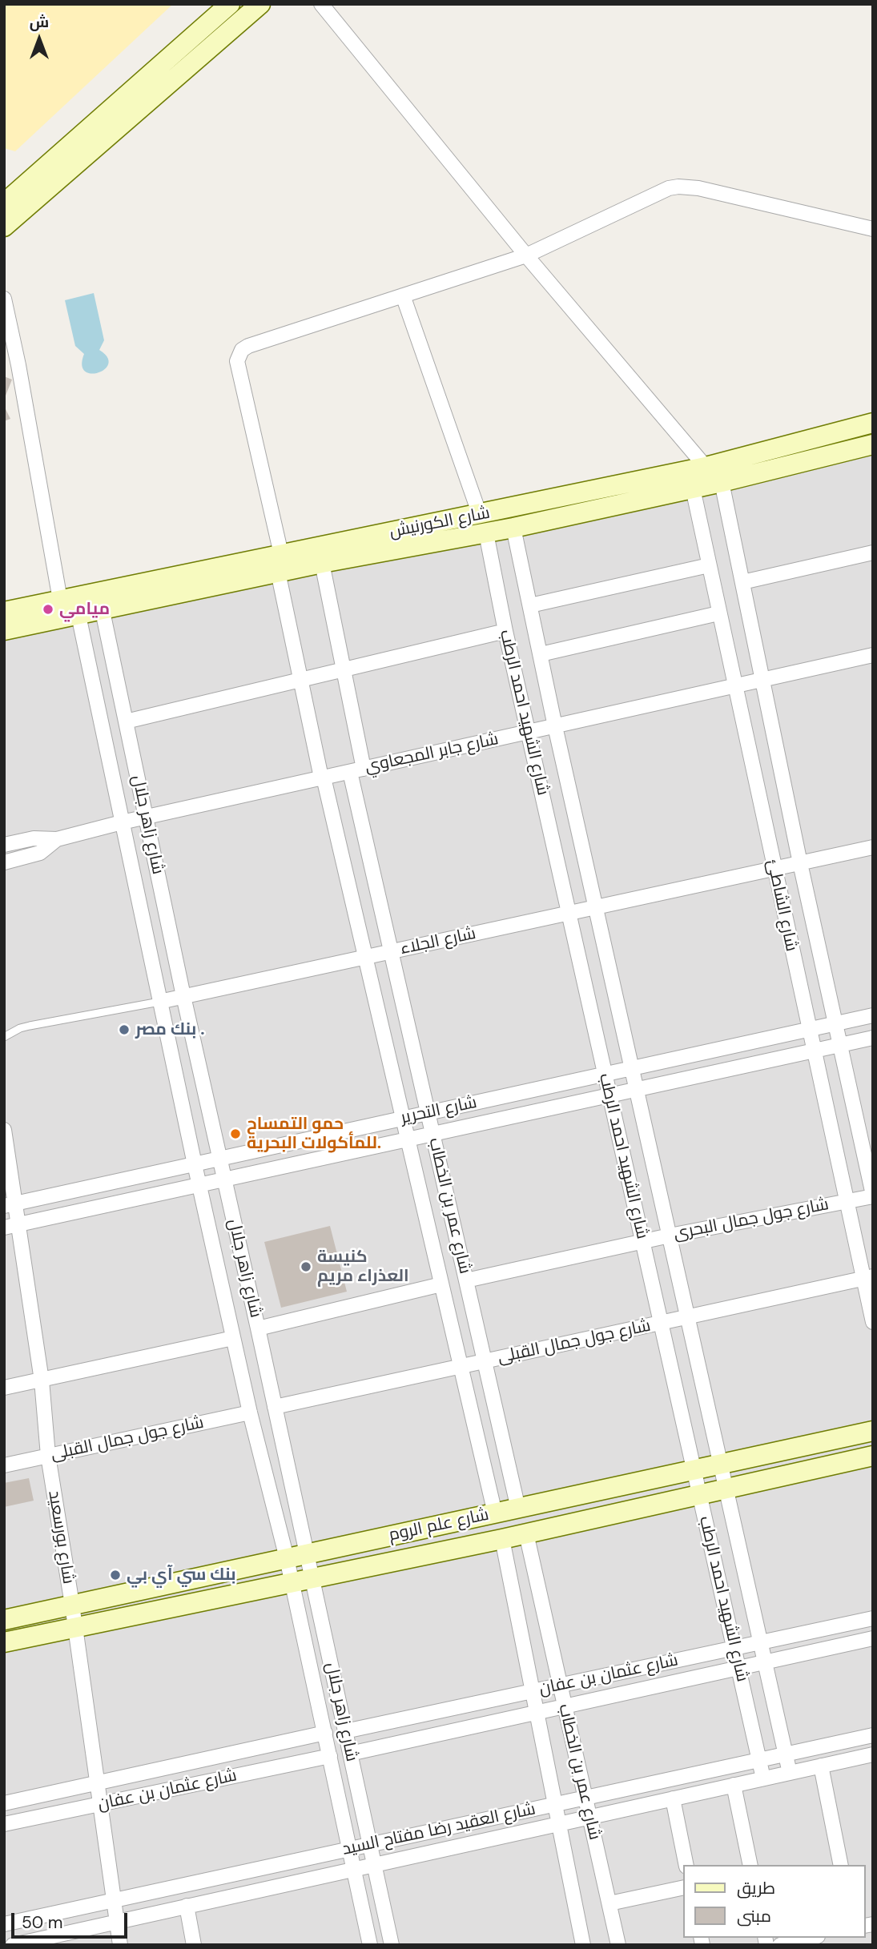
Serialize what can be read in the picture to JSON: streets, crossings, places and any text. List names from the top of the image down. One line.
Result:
{"streets":{"street":["شارع الكورنيش","شارع الشهيد احمد الرطب","شارع جابر المجعاوي","شارع زاهر جلال","شارع الشاطئ","شارع الجلاء","شارع التحرير","شارع عمر بن الخطاب","شارع جول جمال البحرى","شارع جول جمال القبلى","شارع علم الروم","شارع بورسعيد","شارع عثمان بن عفان","شارع العقيد رضا مفتاح السيد"]},"crossings":[["شارع الكورنيش","شارع الشهيد احمد الرطب"],["شارع الكورنيش","شارع زاهر جلال"],["شارع الكورنيش","شارع الشاطئ"],["شارع الكورنيش","شارع عمر بن الخطاب"],["شارع الشهيد احمد الرطب","شارع جابر المجعاوي"],["شارع الشهيد احمد الرطب","شارع الجلاء"],["شارع الشهيد احمد الرطب","شارع التحرير"],["شارع الشهيد احمد الرطب","شارع عمر بن الخطاب"],["شارع الشهيد احمد الرطب","شارع جول جمال البحرى"],["شارع الشهيد احمد الرطب","شارع جول جمال القبلى"],["شارع الشهيد احمد الرطب","شارع علم الروم"],["شارع الشهيد احمد الرطب","شارع عثمان بن عفان"],["شارع الشهيد احمد الرطب","شارع العقيد رضا مفتاح السيد"],["شارع جابر المجعاوي","شارع زاهر جلال"],["شارع جابر المجعاوي","شارع الشاطئ"],["شارع جابر المجعاوي","شارع عمر بن الخطاب"],["شارع زاهر جلال","شارع الجلاء"],["شارع زاهر جلال","شارع التحرير"],["شارع زاهر جلال","شارع جول جمال القبلى"],["شارع زاهر جلال","شارع علم الروم"],["شارع زاهر جلال","شارع عثمان بن عفان"],["شارع زاهر جلال","شارع العقيد رضا مفتاح السيد"],["شارع الشاطئ","شارع الجلاء"],["شارع الشاطئ","شارع التحرير"],["شارع الشاطئ","شارع جول جمال البحرى"],["شارع الشاطئ","شارع جول جمال القبلى"],["شارع الجلاء","شارع عمر بن الخطاب"],["شارع التحرير","شارع عمر بن الخطاب"],["شارع التحرير","شارع بورسعيد"],["شارع عمر بن الخطاب","شارع جول جمال البحرى"],["شارع عمر بن الخطاب","شارع جول جمال القبلى"],["شارع عمر بن الخطاب","شارع علم الروم"],["شارع عمر بن الخطاب","شارع عثمان بن عفان"],["شارع عمر بن الخطاب","شارع العقيد رضا مفتاح السيد"],["شارع جول جمال القبلى","شارع بورسعيد"],["شارع علم الروم","شارع بورسعيد"],["شارع بورسعيد","شارع عثمان بن عفان"],["شارع بورسعيد","شارع العقيد رضا مفتاح السيد"]],"places":["ميامي","بنك مصر .","حمو التمساح للمأكولات البحرية.","كنيسة العذراء مريم","بنك سي آي بي"],"legend":["طريق","مبنى"],"scale_bar":"50 m","north":"top"}
